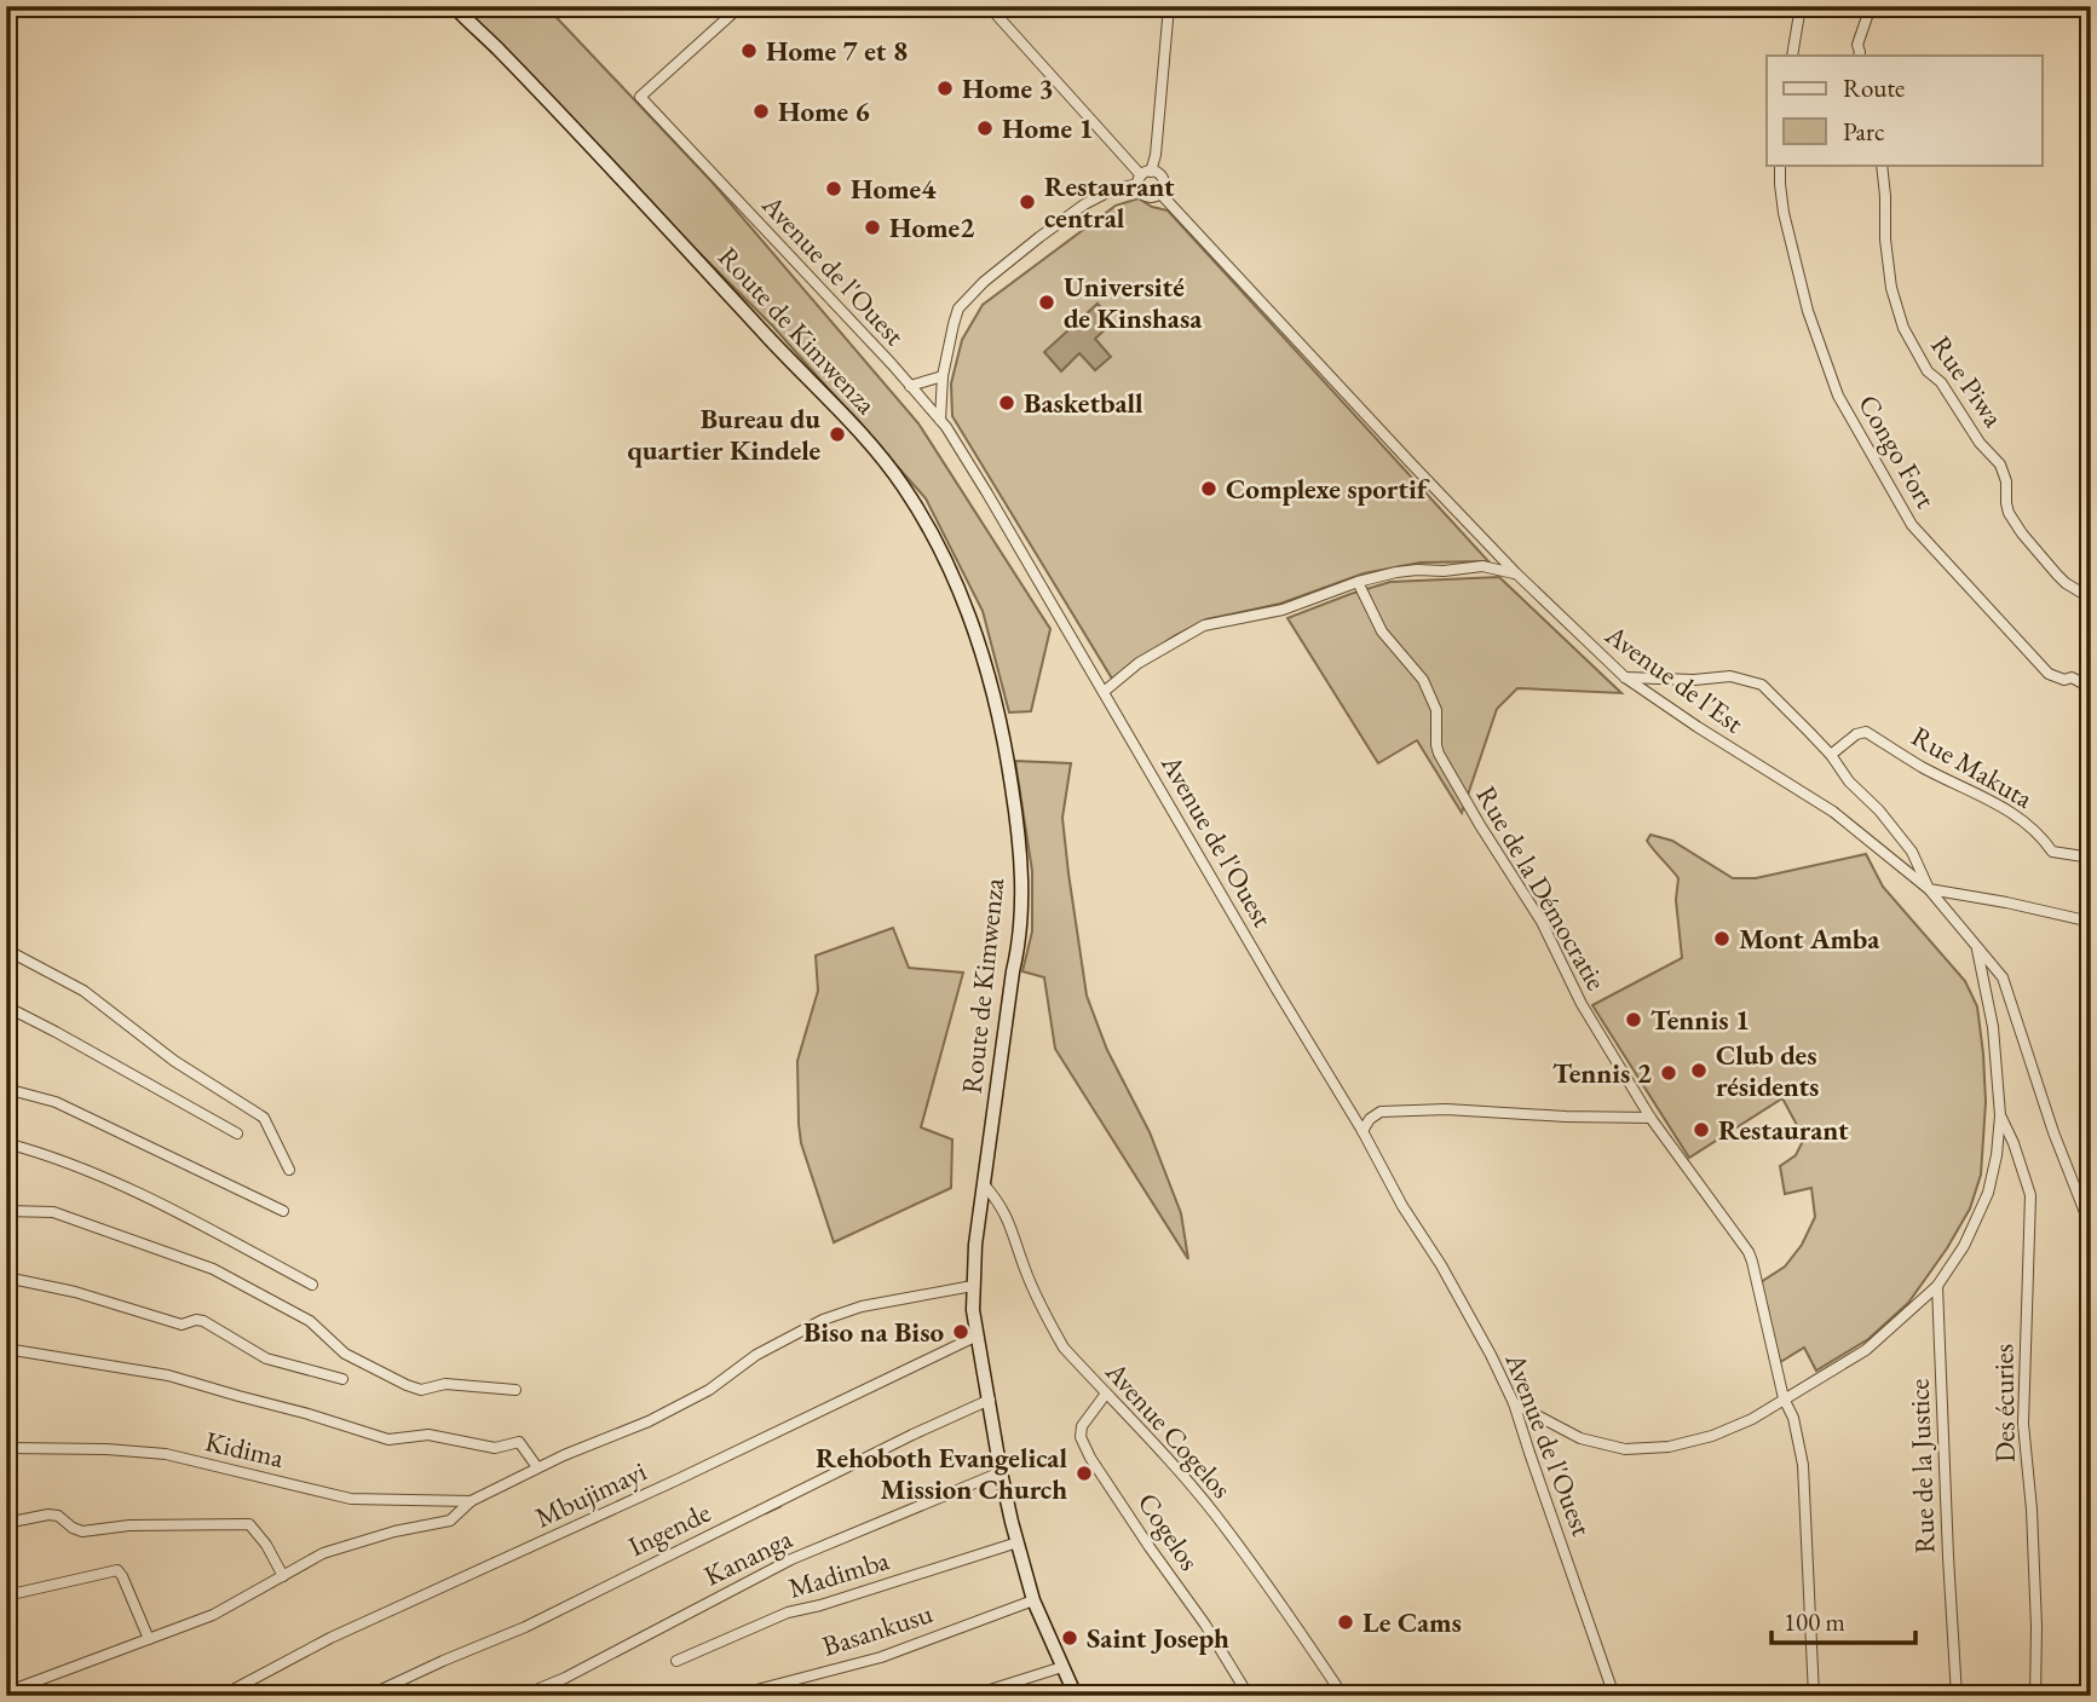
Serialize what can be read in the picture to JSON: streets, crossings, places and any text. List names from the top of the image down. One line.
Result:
{"streets":{"street":["Avenue de l'Ouest","Route de Kimwenza","Rue Piwa","Congo Fort","Avenue de l'Est","Rue Makuta","Rue de la Démocratie","Des écuries","Avenue Cogelos","Kidima","Rue de la Justice","Mbujimayi","Ingende","Cogelos","Kananga","Madimba","Basankusu"]},"crossings":[["Route de Kimwenza","Avenue Cogelos"],["Route de Kimwenza","Mbujimayi"],["Route de Kimwenza","Ingende"],["Route de Kimwenza","Kananga"],["Route de Kimwenza","Madimba"],["Route de Kimwenza","Basankusu"],["Avenue Cogelos","Cogelos"]],"places":["Home 7 et 8","Home 3","Home 6","Home 1","Home4","Restaurant central","Home2","Université de Kinshasa","Basketball","Bureau du quartier Kindele","Complexe sportif","Mont Amba","Tennis 1","Club des résidents","Tennis 2","Restaurant","Biso na Biso","Rehoboth Evangelical Mission Church","Le Cams","Saint Joseph"],"legend":["Route","Parc"],"scale_bar":"100 m"}
